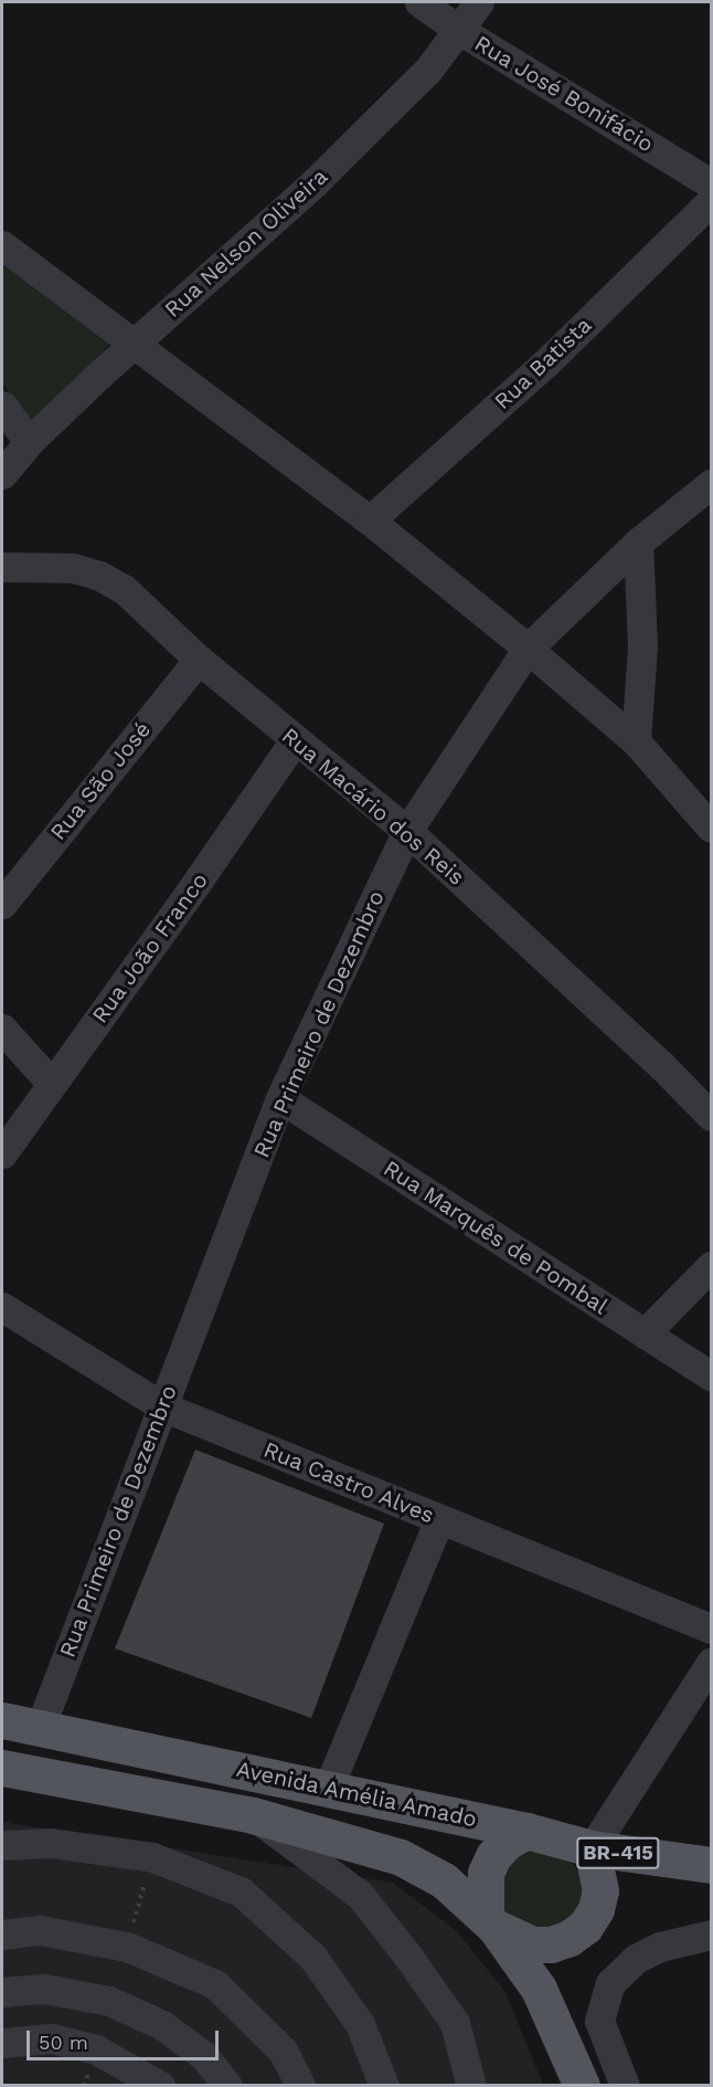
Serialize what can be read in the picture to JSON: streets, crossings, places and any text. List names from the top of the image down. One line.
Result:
{"streets":{"main road":["Avenida Amélia Amado","BR-415"],"street":["Rua José Bonifácio","Rua Nelson Oliveira","Rua Batista","Rua São José","Rua Macário dos Reis","Rua João Franco","Rua Primeiro de Dezembro","Rua Marquês de Pombal","Rua Castro Alves"]},"crossings":[["Rua José Bonifácio","Rua Nelson Oliveira"],["Rua São José","Rua Macário dos Reis"],["Rua Macário dos Reis","Rua João Franco"],["Rua Macário dos Reis","Rua Primeiro de Dezembro"],["Rua Primeiro de Dezembro","Rua Marquês de Pombal"],["Rua Primeiro de Dezembro","Rua Castro Alves"],["Rua Primeiro de Dezembro","Avenida Amélia Amado"]],"scale_bar":"50 m"}
